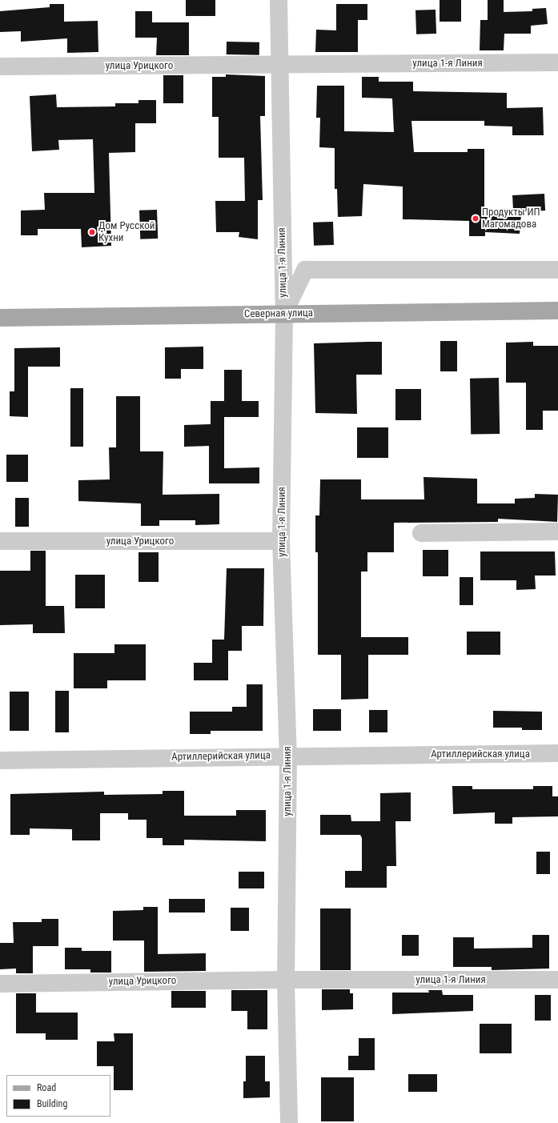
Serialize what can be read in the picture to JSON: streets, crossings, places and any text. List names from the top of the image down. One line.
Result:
{"streets":{"main road":["Северная улица"],"street":["улица 1-я Линия","улица Урицкого","Артиллерийская улица"]},"crossings":[["улица 1-я Линия","улица Урицкого"],["улица 1-я Линия","Северная улица"],["улица 1-я Линия","Артиллерийская улица"]],"places":["Продукты ИП Магомадова","Дом Русской Кухни"],"legend":["Road","Building"]}
